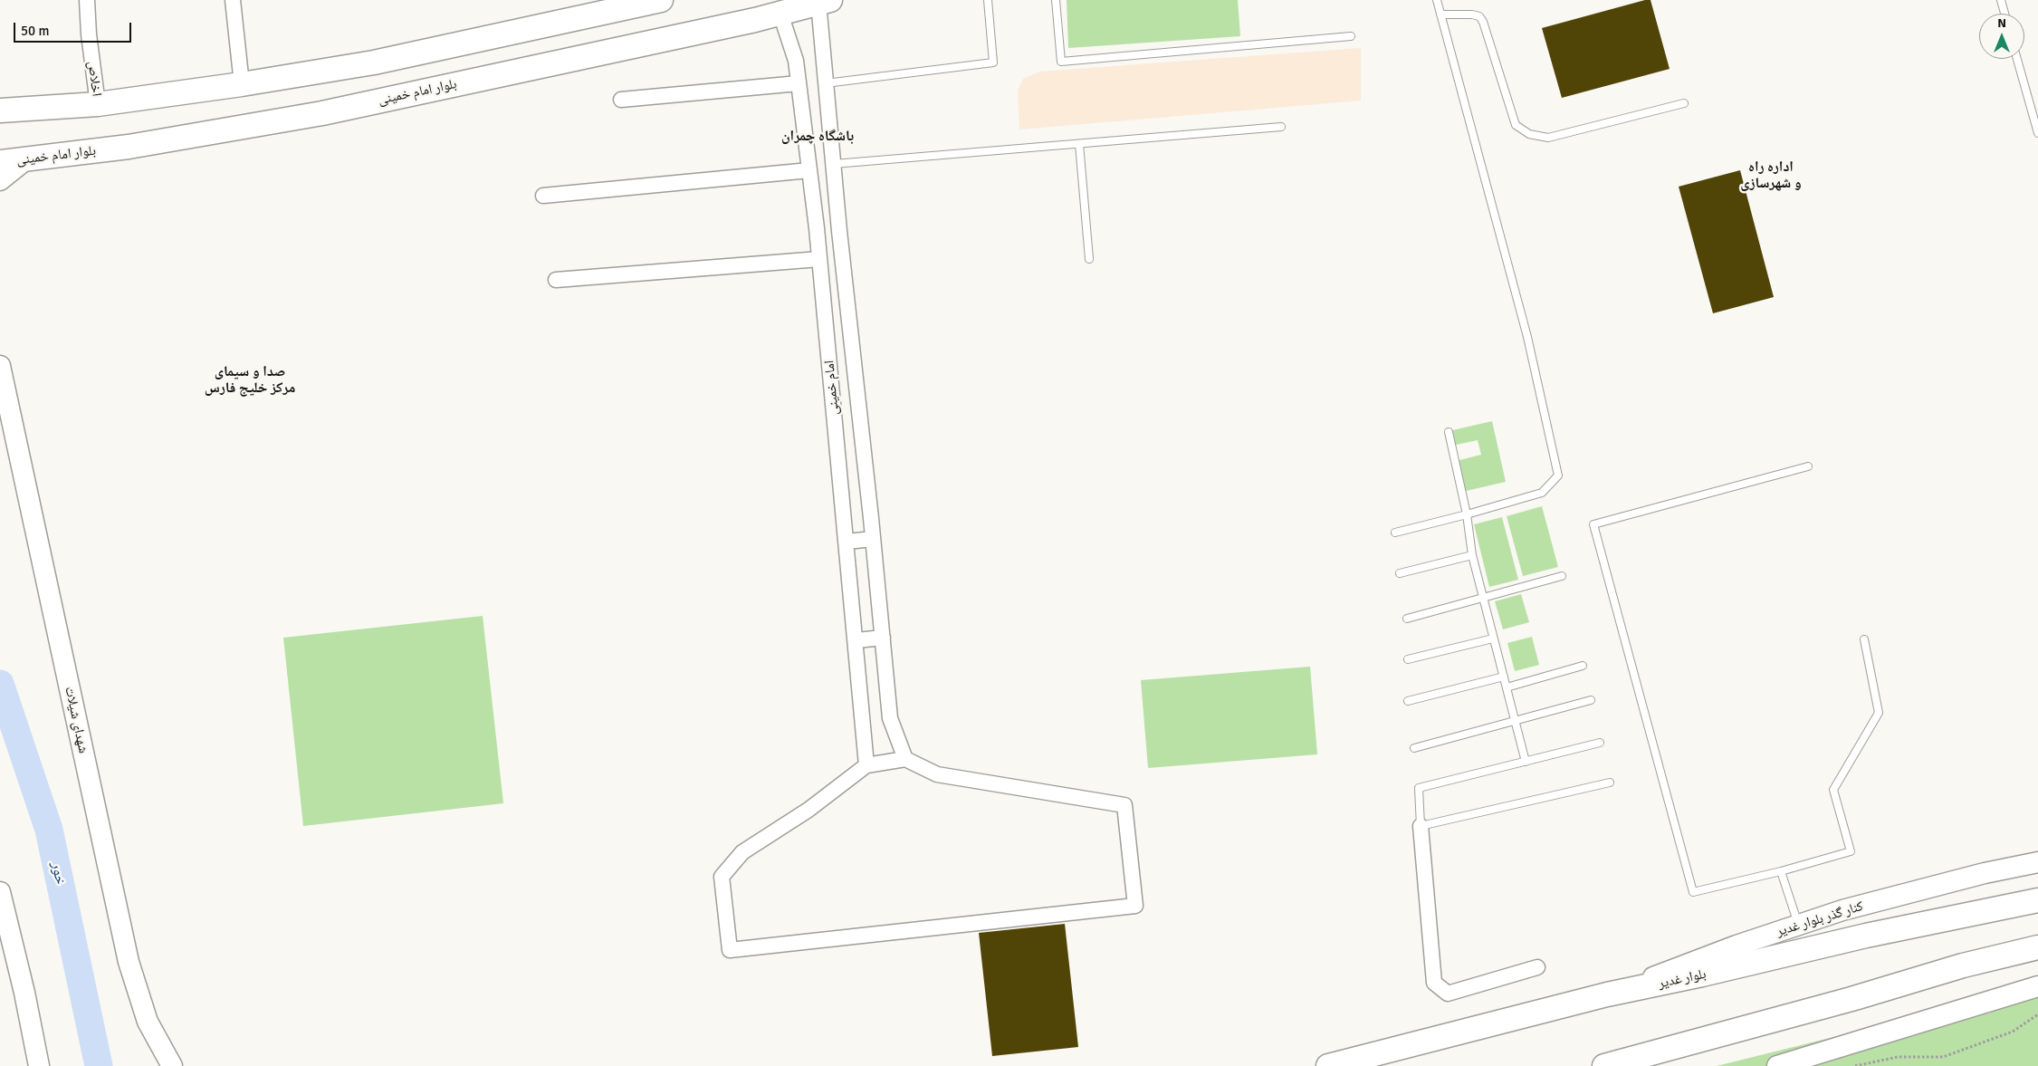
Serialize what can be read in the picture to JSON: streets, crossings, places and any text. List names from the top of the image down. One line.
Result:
{"streets":{"main road":["بلوار امام خمینی","شهدای شیلات","کنار گذر بلوار غدیر","بلوار غدیر"],"street":["اخلاص","امام خمینی"]},"crossings":[["بلوار امام خمینی","امام خمینی"],["کنار گذر بلوار غدیر","بلوار غدیر"]],"districts":["باشگاه چمران","اداره راه و شهرسازی","صدا و سیمای مرکز خلیج فارس"],"water":["خور"],"scale_bar":"50 m","north":"top"}
